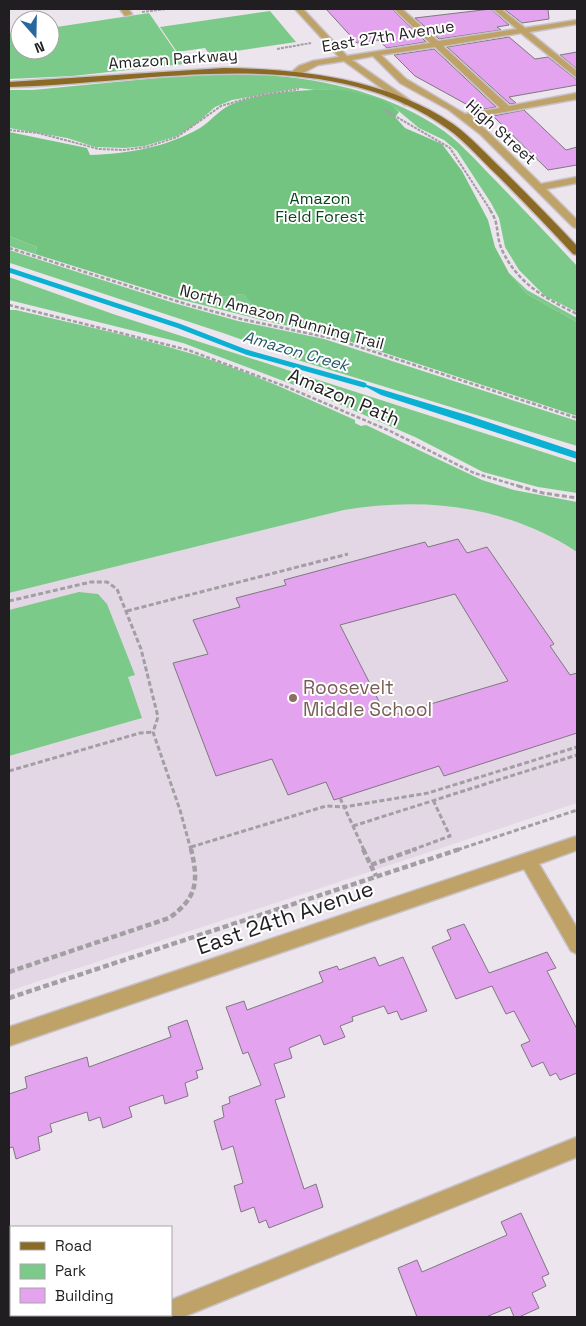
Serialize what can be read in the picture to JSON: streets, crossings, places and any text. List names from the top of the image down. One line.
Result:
{"streets":{"main road":["Amazon Parkway"],"street":["East 27th Avenue","High Street","East 24th Avenue"],"path":["North Amazon Running Trail","Amazon Path"]},"crossings":[["East 27th Avenue","Amazon Parkway"],["East 27th Avenue","High Street"]],"water":["Amazon Creek"],"parks":["Amazon Field Forest"],"places":["Roosevelt Middle School"],"legend":["Road","Park","Building"],"north":"bottom"}
